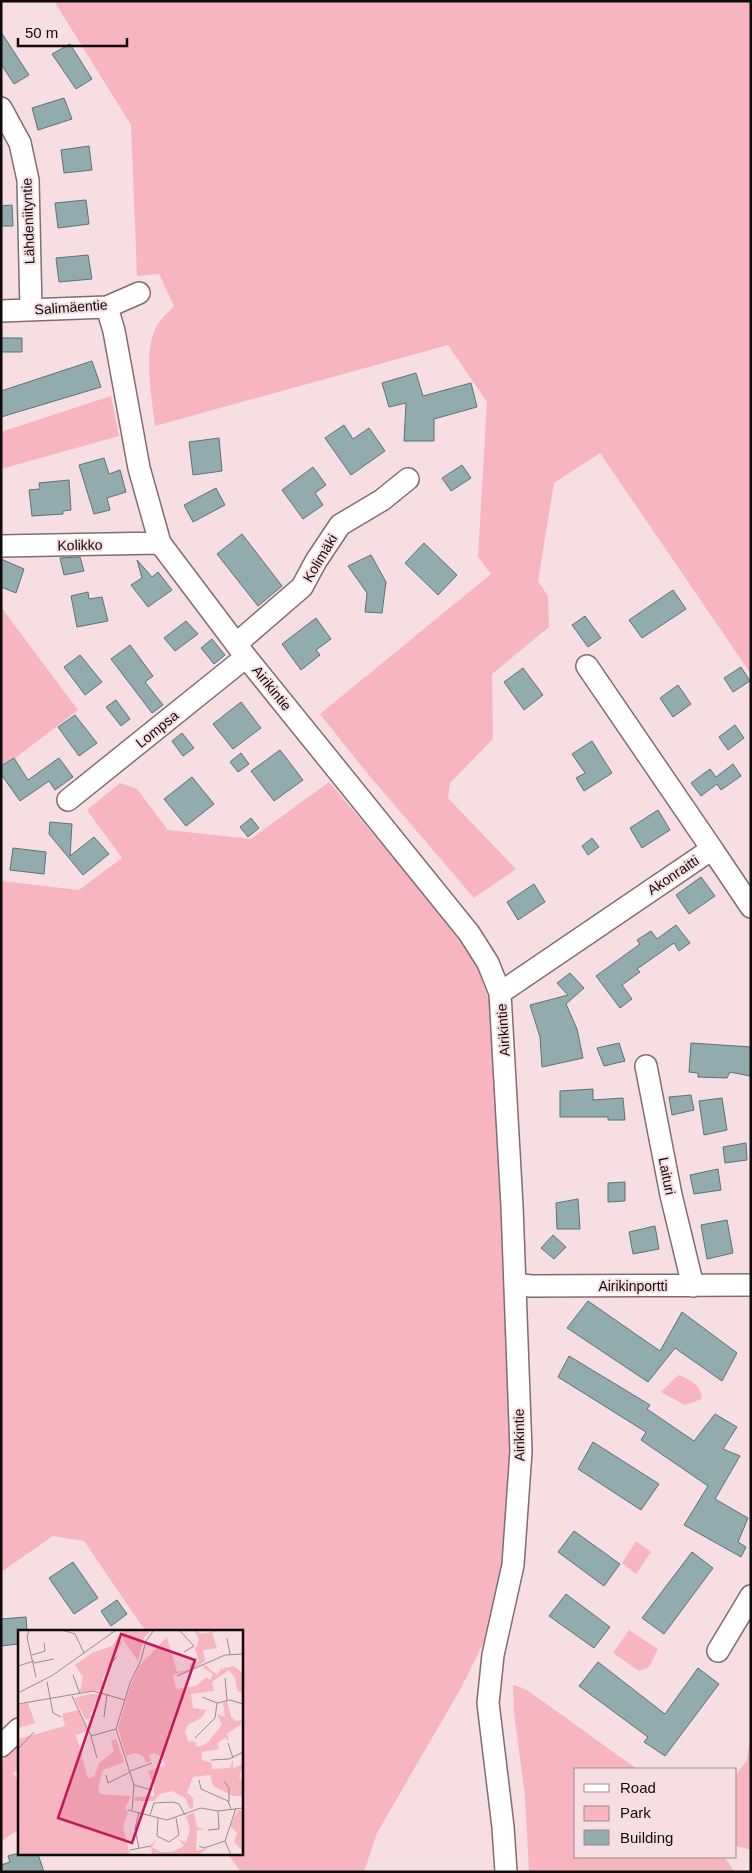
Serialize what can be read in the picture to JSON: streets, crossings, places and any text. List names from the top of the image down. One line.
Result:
{"streets":{"street":["Lähdeniityntie","Salimäentie","Kolikko","Kolimäki","Airikintie","Lompsa","Akonraitti","Laituri","Airikinportti"]},"crossings":[["Lähdeniityntie","Salimäentie"],["Salimäentie","Airikintie"],["Kolikko","Airikintie"],["Kolimäki","Airikintie"],["Kolimäki","Lompsa"],["Airikintie","Lompsa"],["Airikintie","Akonraitti"],["Airikintie","Airikinportti"],["Laituri","Airikinportti"]],"legend":["Road","Park","Building"],"scale_bar":"50 m"}
